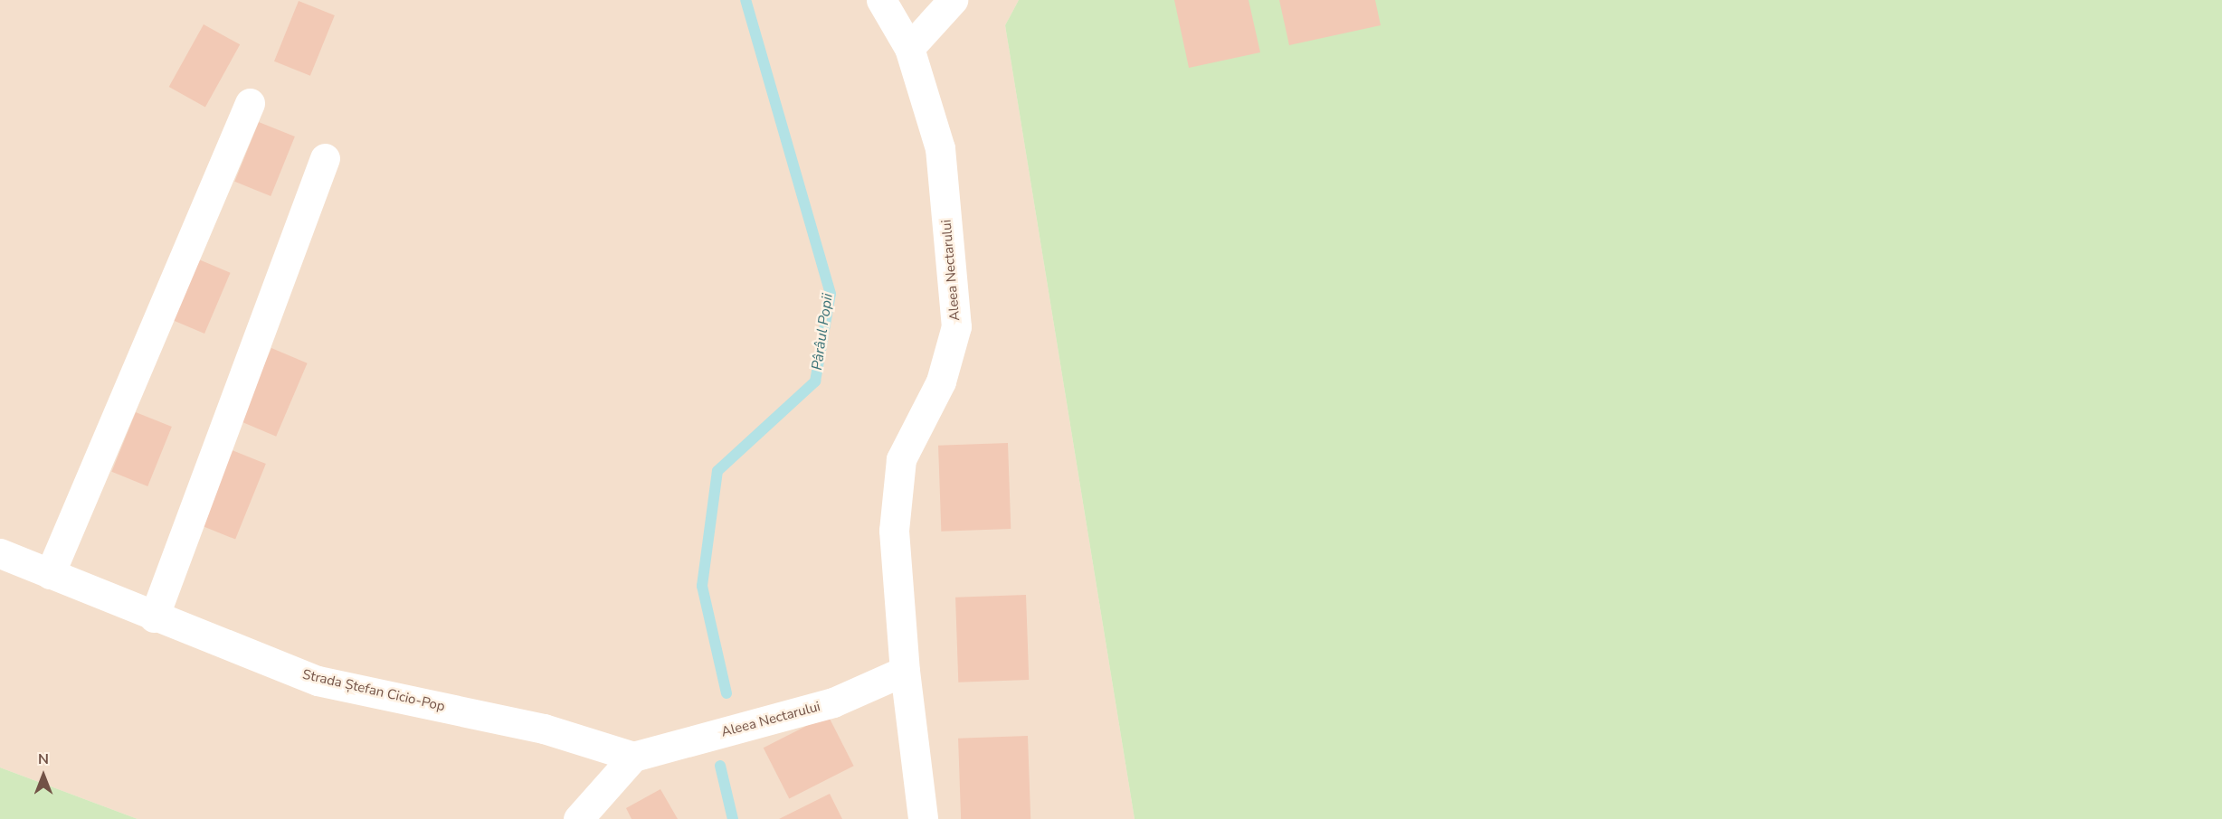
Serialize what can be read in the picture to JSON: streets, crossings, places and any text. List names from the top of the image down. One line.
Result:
{"streets":{"street":["Aleea Nectarului","Strada Ștefan Cicio-Pop"]},"crossings":[["Aleea Nectarului","Strada Ștefan Cicio-Pop"]],"water":["Pârâul Popii"],"north":"top"}
